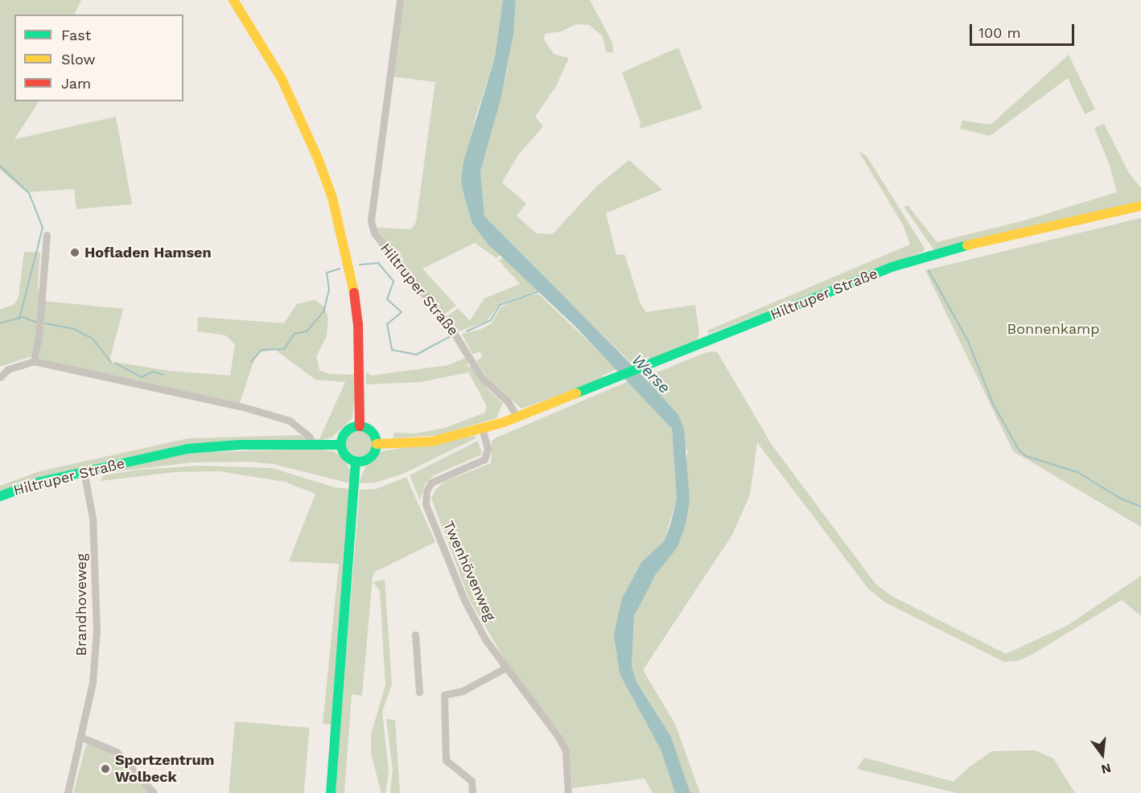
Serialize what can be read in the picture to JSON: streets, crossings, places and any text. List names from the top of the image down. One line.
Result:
{"streets":{"street":["Hiltruper Straße","Twenhövenweg","Brandhoveweg"]},"crossings":[["Hiltruper Straße","Twenhövenweg"],["Hiltruper Straße","Brandhoveweg"]],"water":["Werse"],"parks":["Bonnenkamp"],"places":["Hofladen Hamsen","Sportzentrum Wolbeck"],"legend":["Fast","Slow","Jam"],"scale_bar":"100 m","north":"bottom"}
